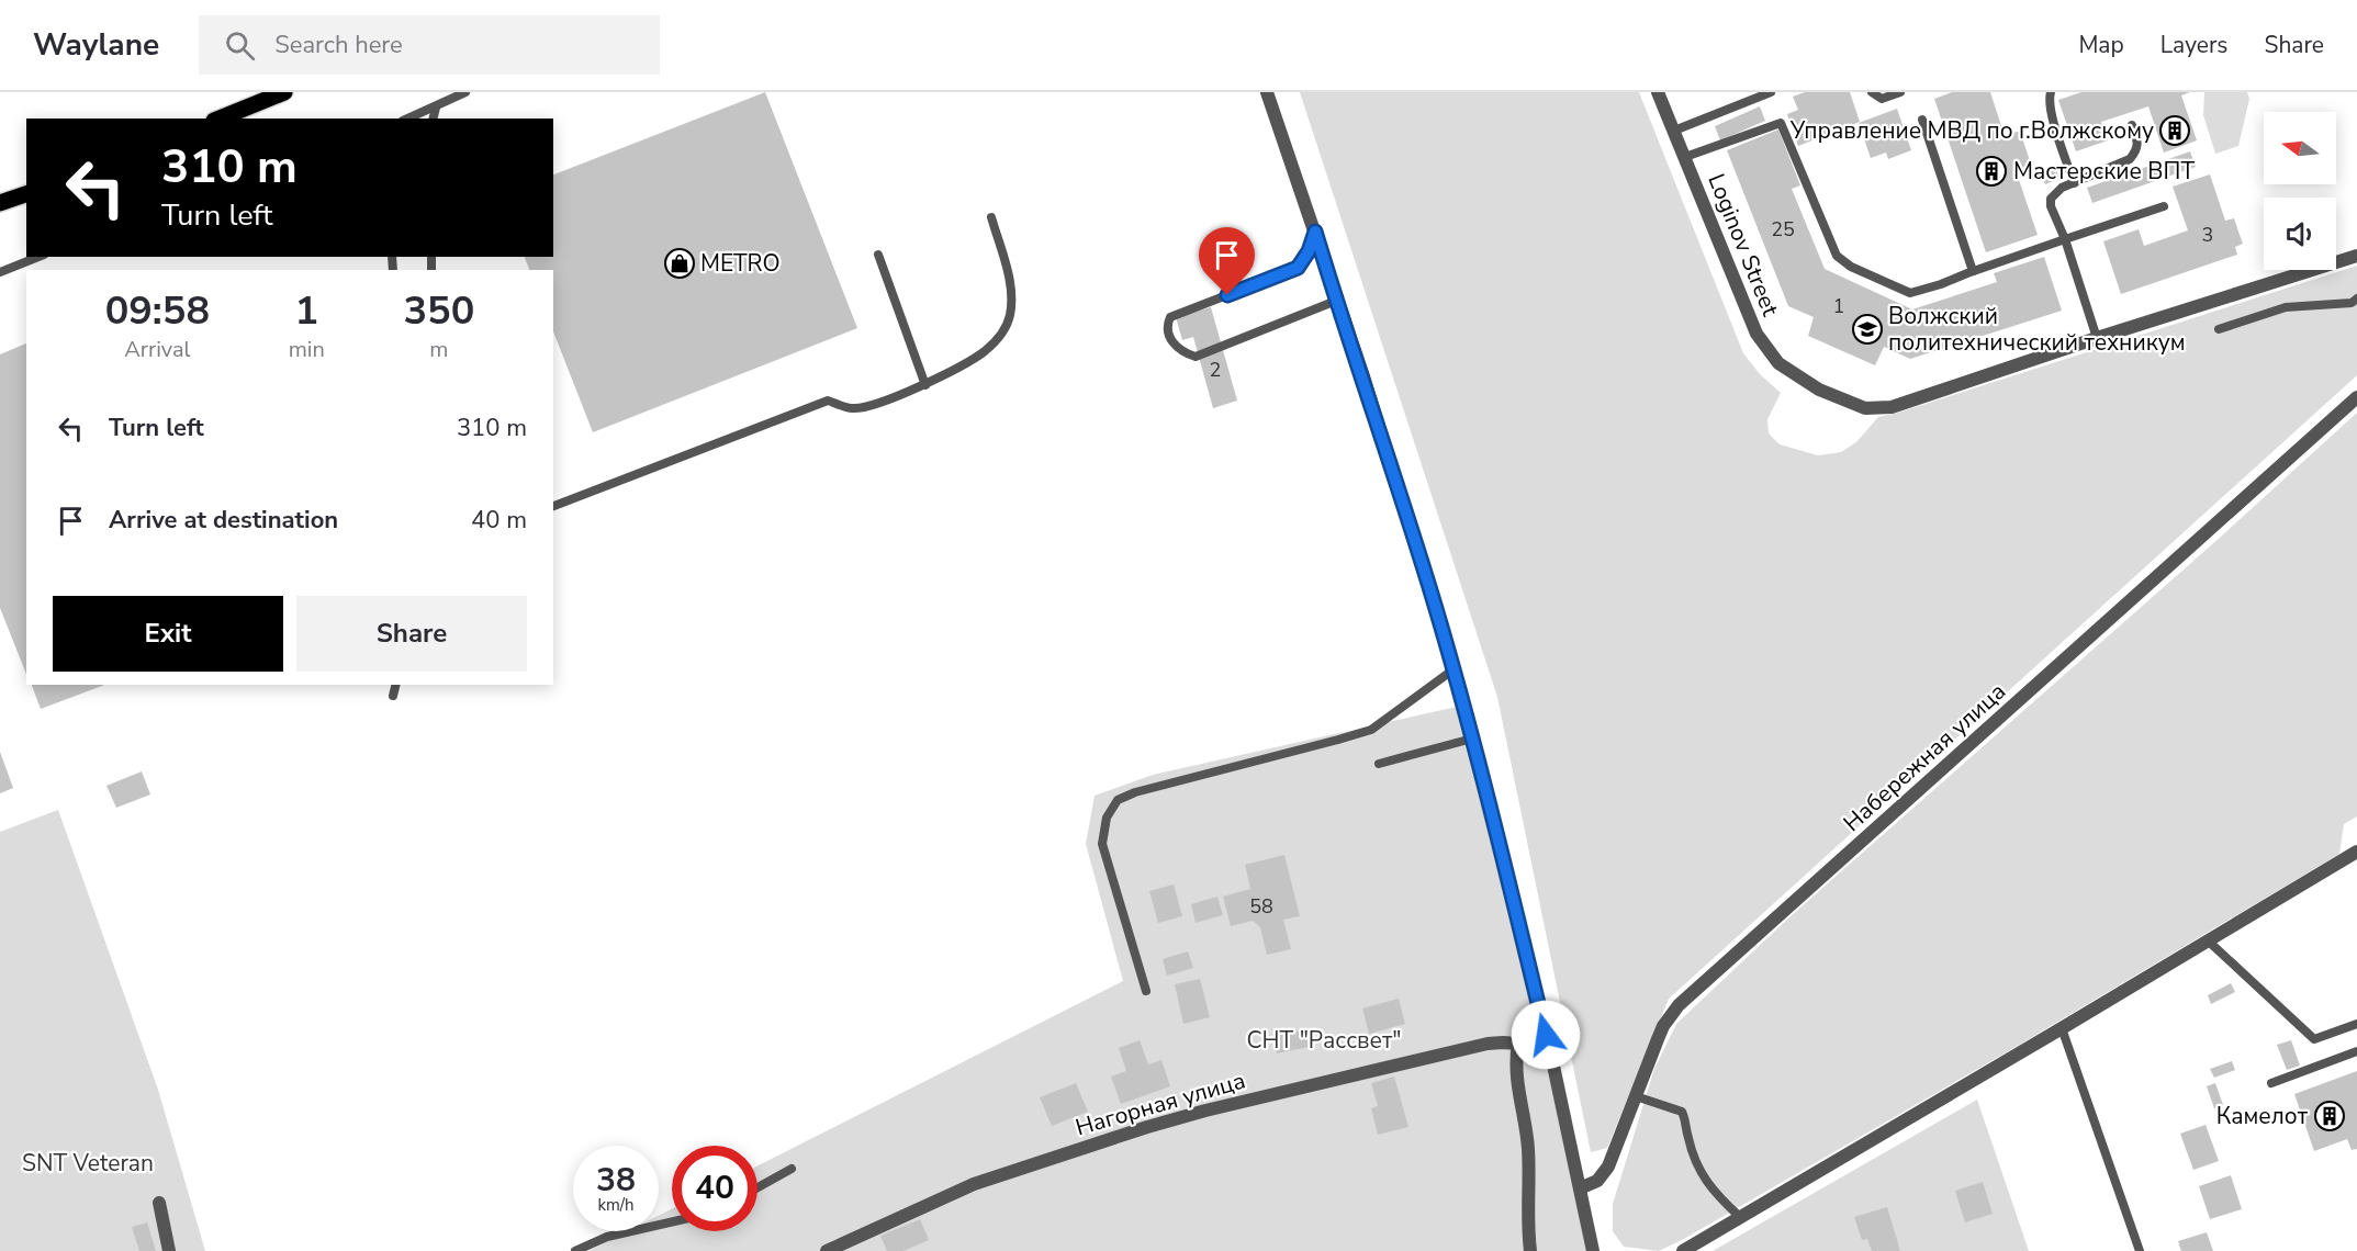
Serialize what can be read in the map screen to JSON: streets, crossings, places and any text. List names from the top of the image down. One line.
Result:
{"streets":{"street":["Loginov Street","Набережная улица","Нагорная улица"]},"parks":["СНТ \"Рассвет\"","SNT Veteran"],"places":{"building":["Управление МВД по г.Волжскому","Мастерские ВПТ","Камелот"],"shop":["METRO"],"school or university":["Волжский политехнический техникум"]},"house_numbers":["25","3","1","2","58"],"north":"left","page":{"header":"Waylane","search":"Search here","nav":["Map","Layers","Share"],"turn":["310 m","Turn left"],"eta":["09:58","Arrival","1","min","350","m"],"list":[{"name":"Turn left","value":"310 m"},{"name":"Arrive at destination","value":"40 m"}],"buttons":["Exit","Share"],"speed":"38 km/h","limit":"40"}}
